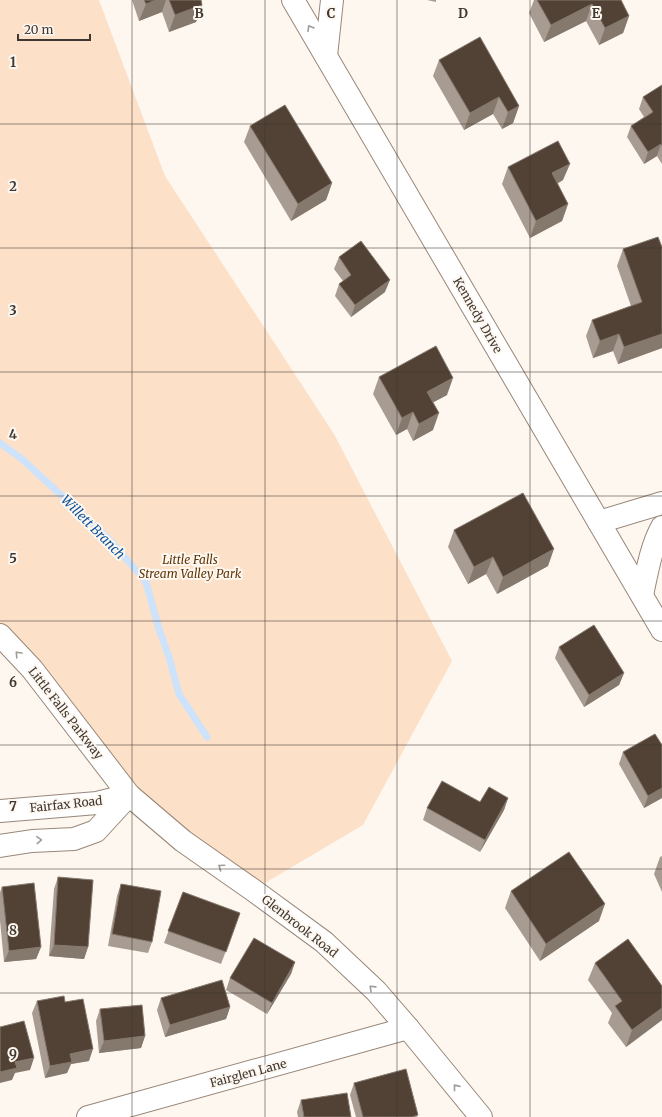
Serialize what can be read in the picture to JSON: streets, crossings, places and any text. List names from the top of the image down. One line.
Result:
{"streets":{"street":["Kennedy Drive","Little Falls Parkway","Fairfax Road","Glenbrook Road","Fairglen Lane"]},"crossings":[["Little Falls Parkway","Fairfax Road"],["Little Falls Parkway","Glenbrook Road"],["Fairfax Road","Glenbrook Road"],["Glenbrook Road","Fairglen Lane"]],"one_way":["Little Falls Parkway","Glenbrook Road"],"water":["Willett Branch"],"parks":["Little Falls Stream Valley Park"],"scale_bar":"20 m","grid":{"columns":["B","C","D","E"],"rows":["1","2","3","4","5","6","7","8","9"]}}
